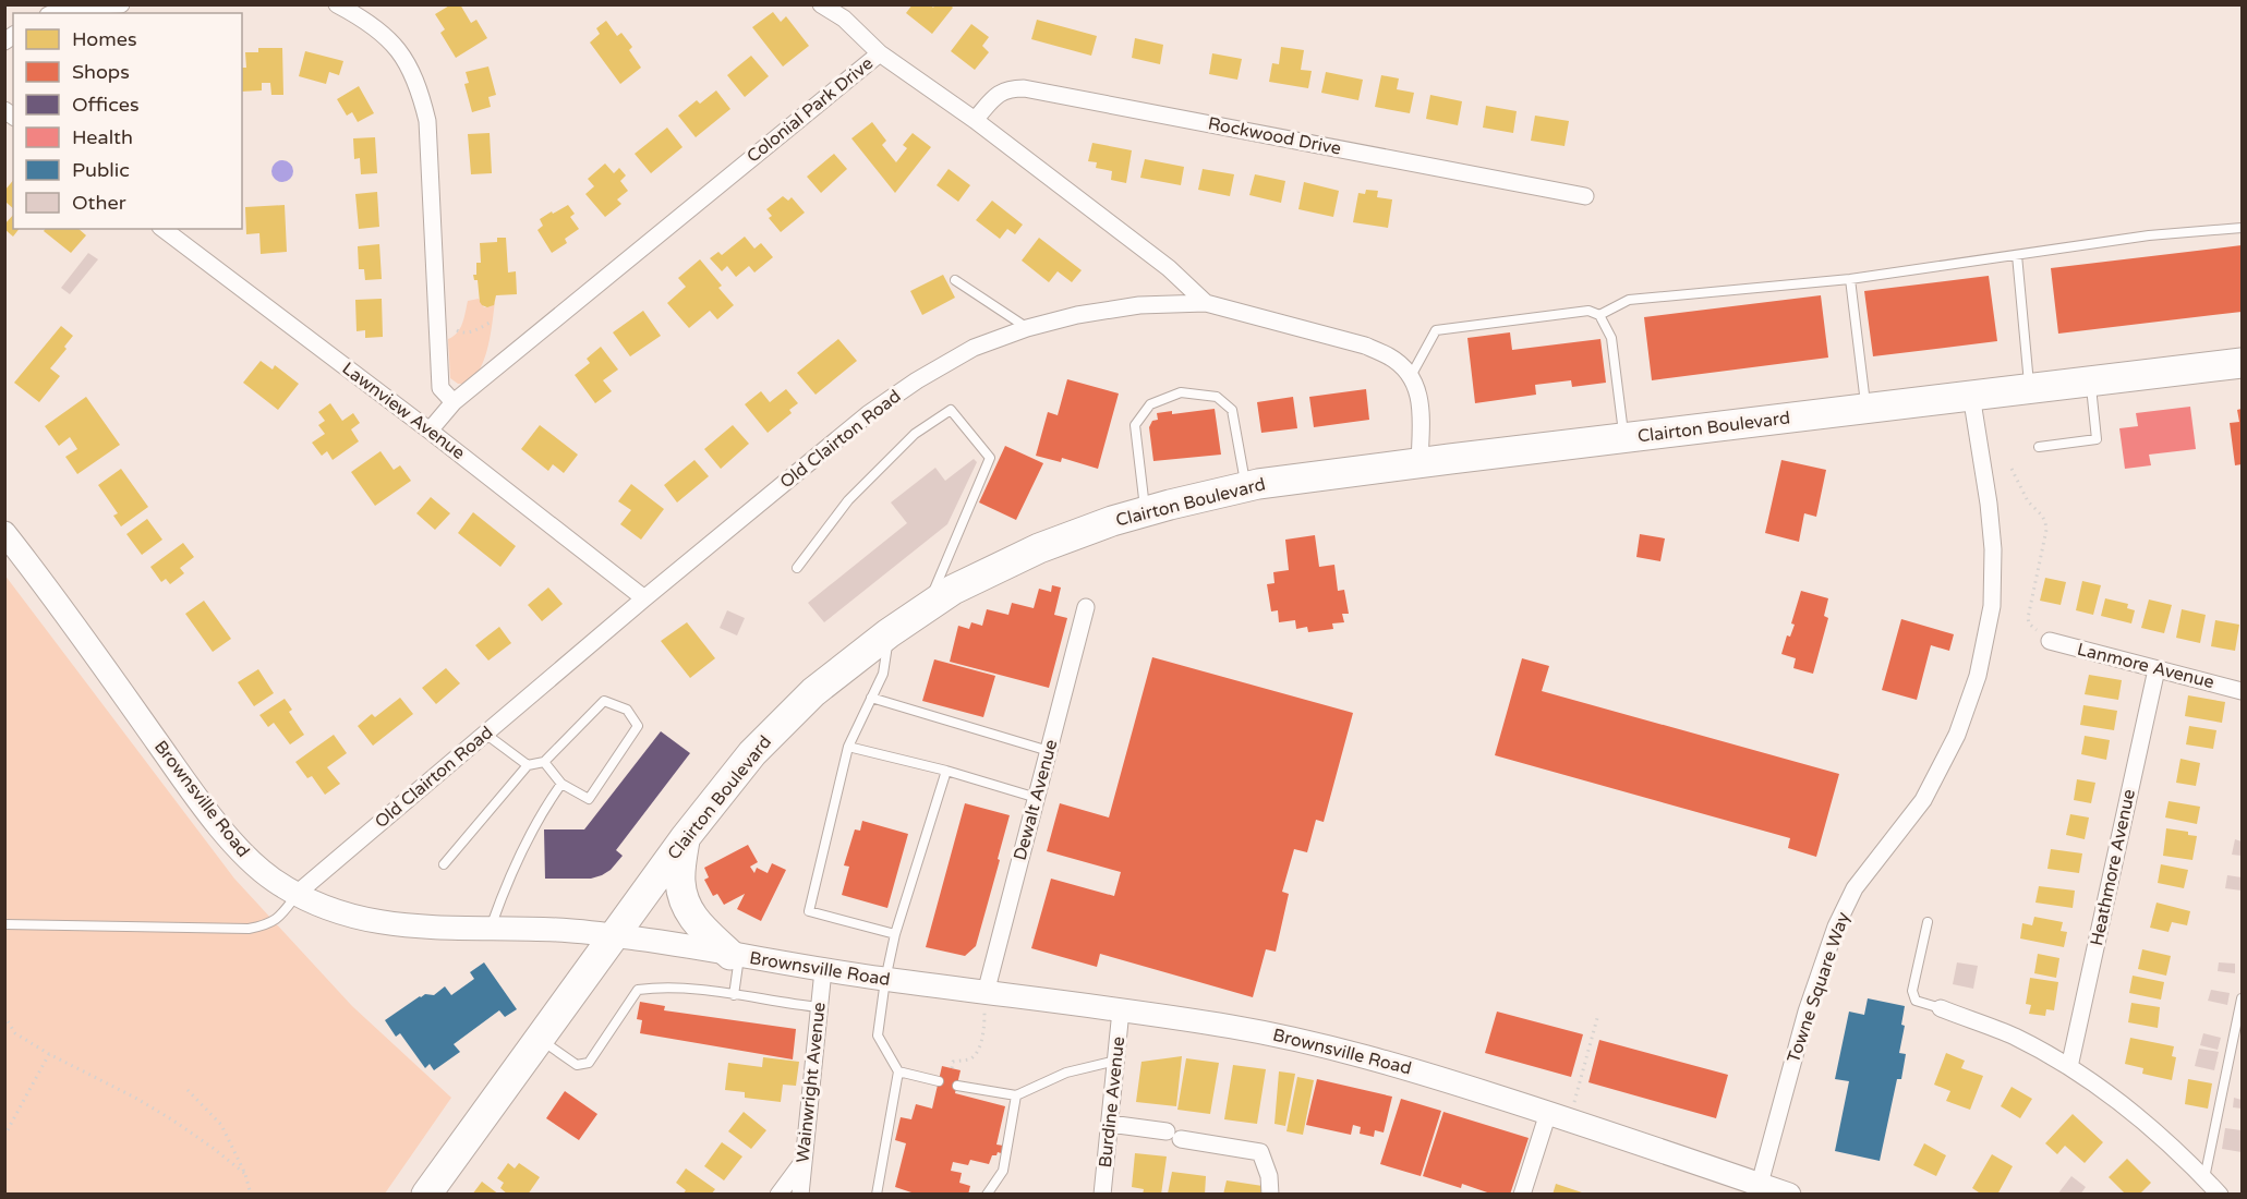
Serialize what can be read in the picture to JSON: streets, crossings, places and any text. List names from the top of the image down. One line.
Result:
{"streets":{"highway":["Clairton Boulevard"],"main road":["Brownsville Road"],"street":["Colonial Park Drive","Rockwood Drive","Lawnview Avenue","Old Clairton Road","Lanmore Avenue","Dewalt Avenue","Heathmore Avenue","Towne Square Way","Wainwright Avenue","Burdine Avenue"]},"crossings":[["Colonial Park Drive","Rockwood Drive"],["Colonial Park Drive","Lawnview Avenue"],["Colonial Park Drive","Old Clairton Road"],["Lawnview Avenue","Old Clairton Road"],["Clairton Boulevard","Old Clairton Road"],["Clairton Boulevard","Brownsville Road"],["Clairton Boulevard","Towne Square Way"],["Old Clairton Road","Brownsville Road"],["Lanmore Avenue","Heathmore Avenue"],["Brownsville Road","Dewalt Avenue"],["Brownsville Road","Towne Square Way"],["Brownsville Road","Wainwright Avenue"],["Brownsville Road","Burdine Avenue"]],"legend":["Homes","Shops","Offices","Health","Public","Other"]}
